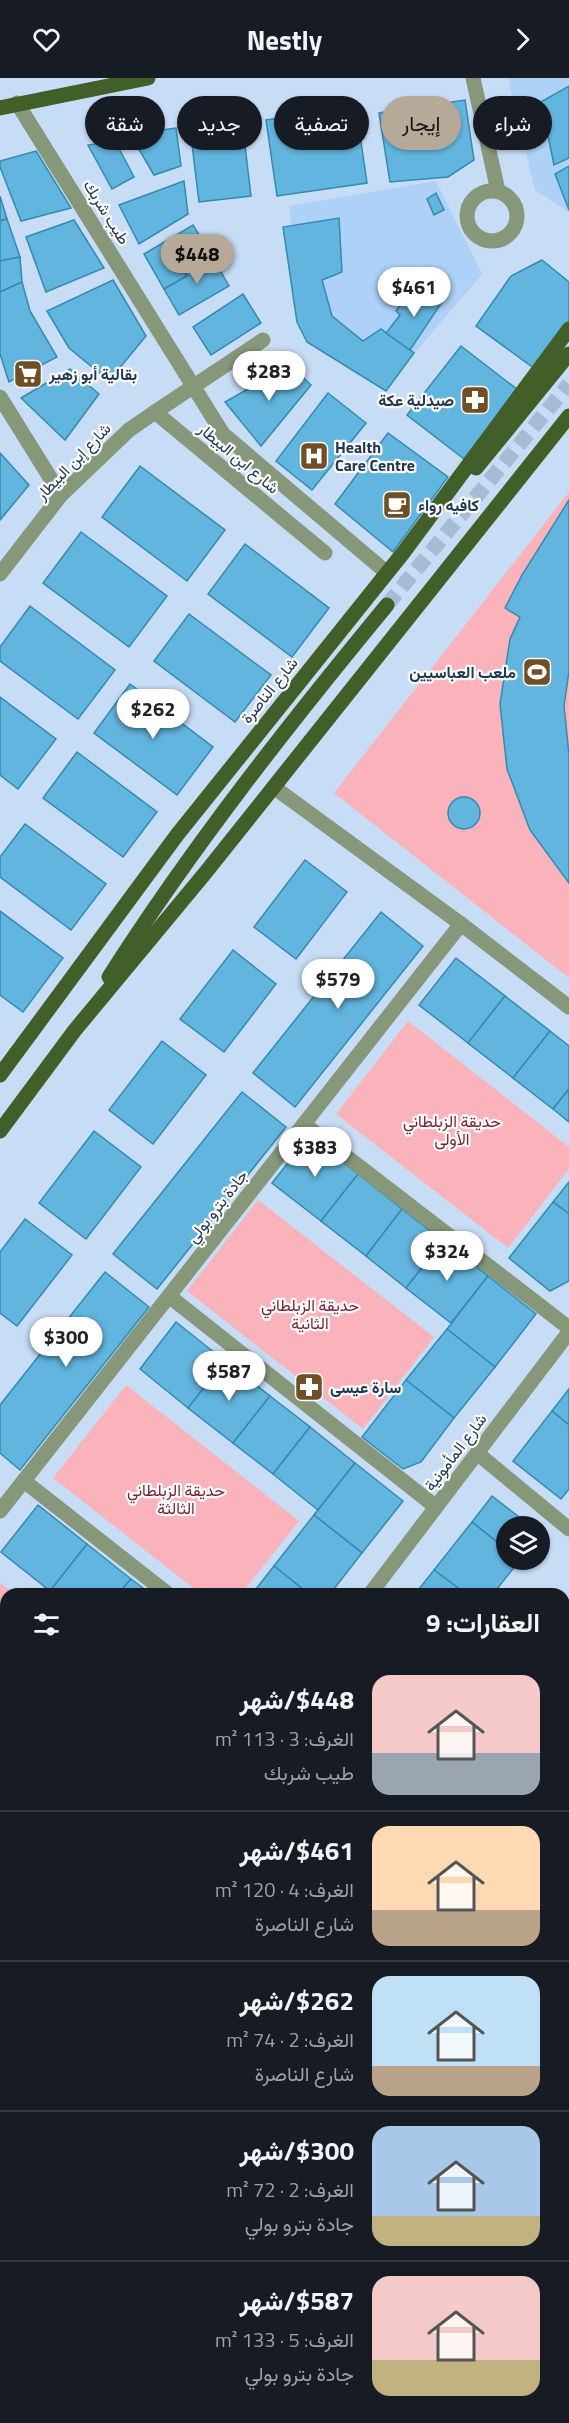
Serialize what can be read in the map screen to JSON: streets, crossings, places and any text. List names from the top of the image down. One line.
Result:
{"streets":{"main road":["شارع الناصرة"],"street":["طيب شربك","شارع ابن البيطار","شارع إبن البيطار","جادة بترو بولي","شارع المأمونية"]},"crossings":[["طيب شربك","شارع الناصرة"],["شارع ابن البيطار","شارع إبن البيطار"]],"parks":["حديقة الزبلطاني الأولى","حديقة الزبلطاني الثانية","حديقة الزبلطاني الثالثة"],"places":{"supermarket":["بقالية أبو زهير"],"pharmacy":["صيدلية عكة","سارة عيسى"],"hospital":["Health Care Centre"],"cafe":["كافيه رواء"],"sports":["ملعب العباسيين"]},"page":{"header":"Nestly","chip":["شراء","إيجار","تصفية","جديد","شقة"],"price":["$448","$461","$283","$262","$579","$383","$324","$300","$587"],"heading":"العقارات: 9","list":[{"name":"$448/شهر","note":"الغرف: 3 · 113 m² · طيب شربك"},{"name":"$461/شهر","note":"الغرف: 4 · 120 m² · شارع الناصرة"},{"name":"$262/شهر","note":"الغرف: 2 · 74 m² · شارع الناصرة"},{"name":"$300/شهر","note":"الغرف: 2 · 72 m² · جادة بترو بولي"},{"name":"$587/شهر","note":"الغرف: 5 · 133 m² · جادة بترو بولي"}]}}
